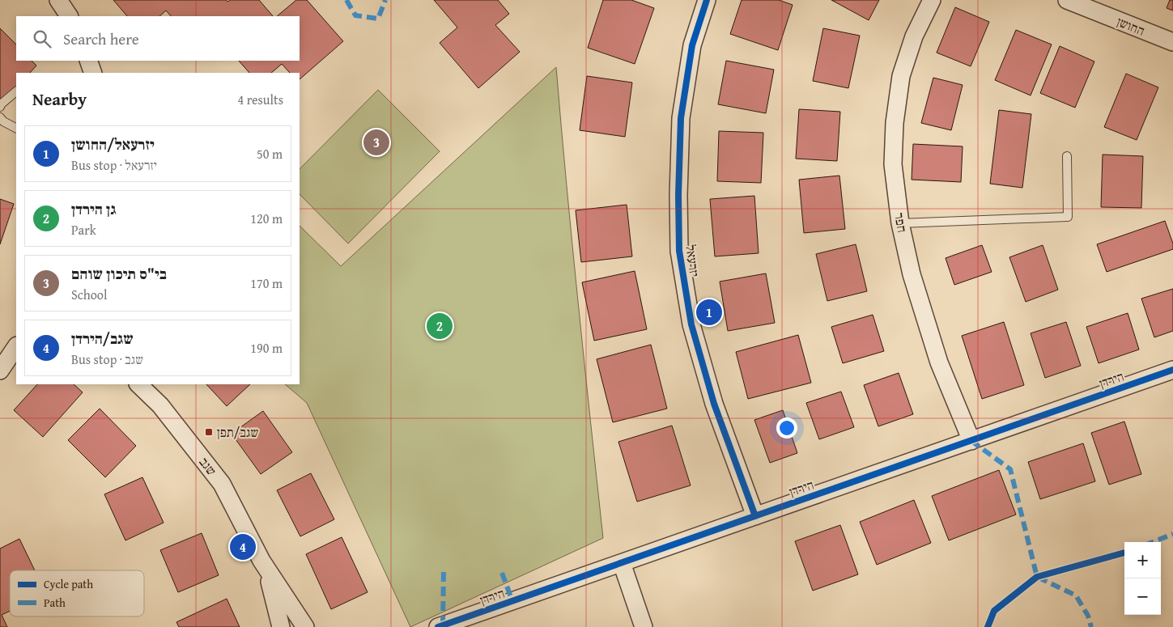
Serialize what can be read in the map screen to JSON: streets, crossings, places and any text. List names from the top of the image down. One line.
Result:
{"streets":{"street":["החושן","חפר","יזרעאל","הירדן","שגב"]},"crossings":[["חפר","הירדן"],["יזרעאל","הירדן"]],"places":{"transit":["שגב/תפן"]},"legend":["Cycle path","Path"],"page":{"search":"Search here","heading":["Nearby","4 results"],"list":[{"mark":"1","name":"יזרעאל/החושן","note":"Bus stop · יזרעאל","value":"50 m"},{"mark":"2","name":"גן הירדן","note":"Park","value":"120 m"},{"mark":"3","name":"בי\"ס תיכון שוהם","note":"School","value":"170 m"},{"mark":"4","name":"שגב/הירדן","note":"Bus stop · שגב","value":"190 m"}],"pins":["3","1","2","4"],"map_buttons":["+","−"]}}
